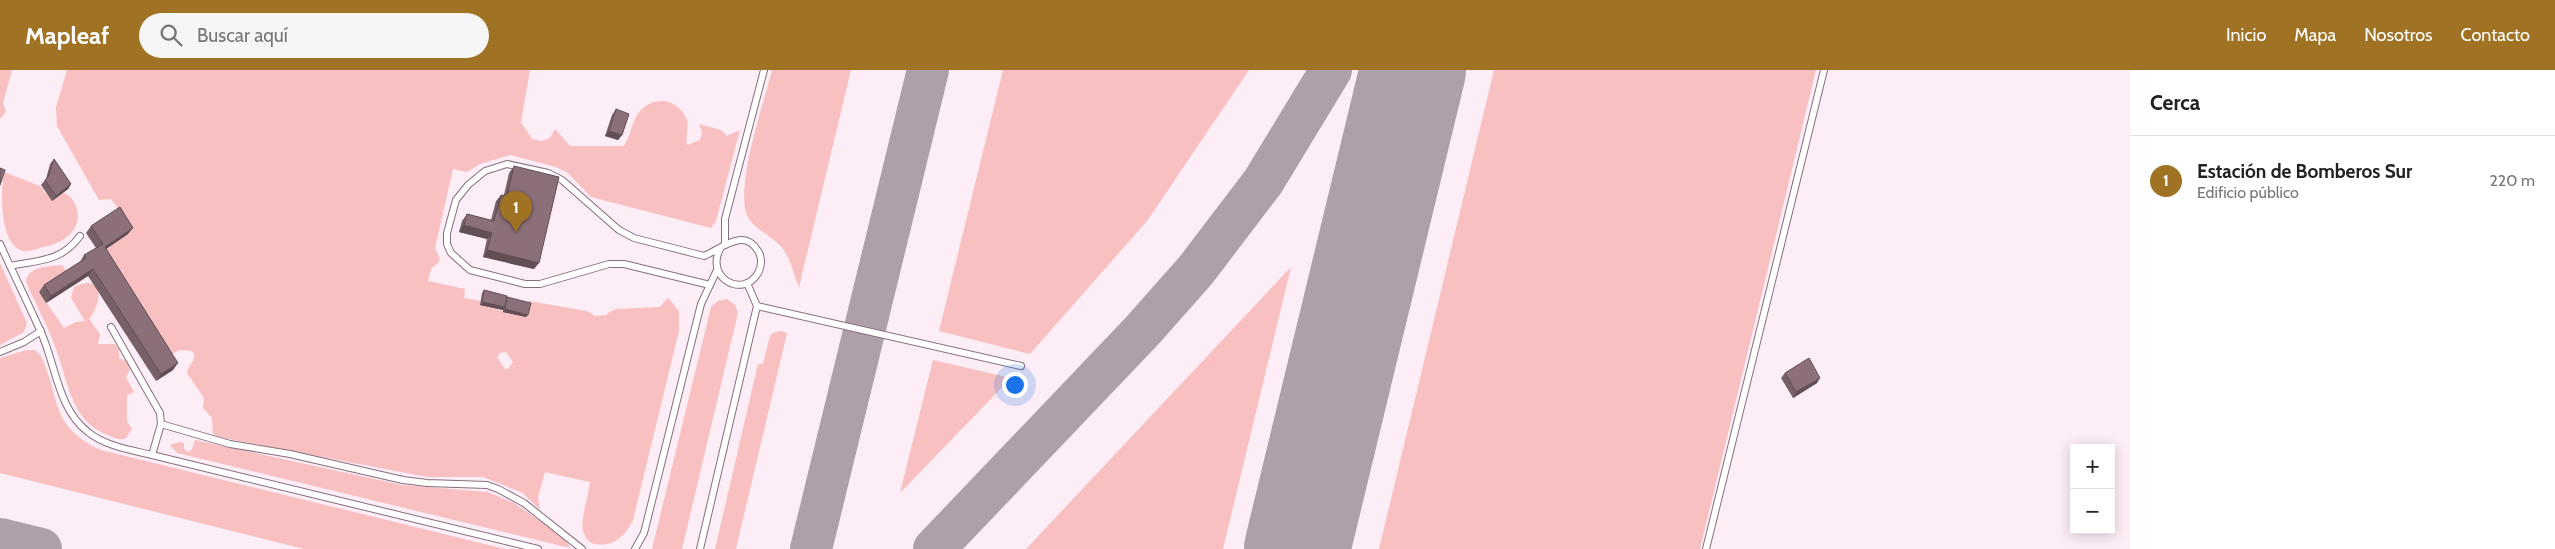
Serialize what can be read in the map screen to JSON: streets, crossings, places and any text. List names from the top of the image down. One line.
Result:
{"page":{"header":"Mapleaf","search":"Buscar aquí","nav":["Inicio","Mapa","Nosotros","Contacto"],"heading":"Cerca","list":[{"mark":"1","name":"Estación de Bomberos Sur","note":"Edificio público","value":"220 m"}],"pins":"1","map_buttons":["+","−"]}}
